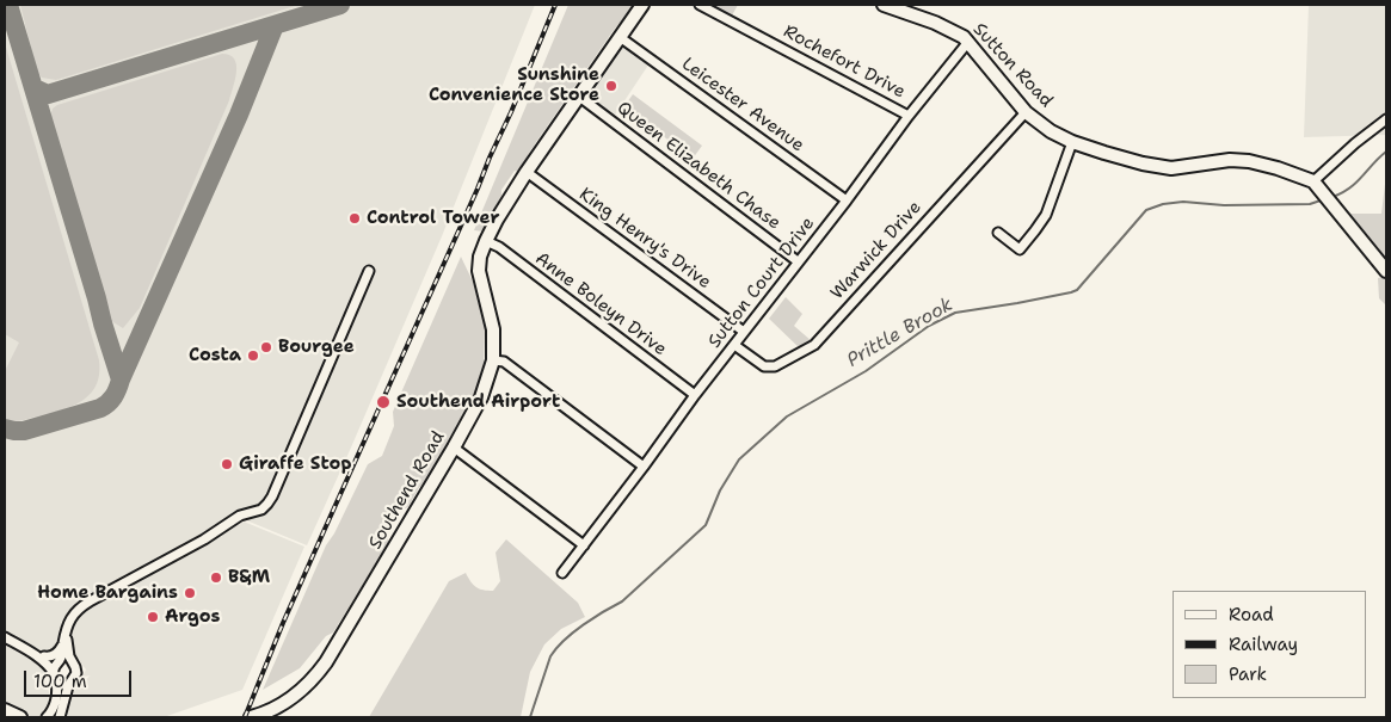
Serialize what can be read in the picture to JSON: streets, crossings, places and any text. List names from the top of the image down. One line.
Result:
{"streets":{"street":["Rochefort Drive","Sutton Road","Leicester Avenue","Queen Elizabeth Chase","King Henry's Drive","Warwick Drive","Sutton Court Drive","Anne Boleyn Drive","Southend Road"]},"crossings":[["Rochefort Drive","Sutton Court Drive"],["Sutton Road","Warwick Drive"],["Sutton Road","Sutton Court Drive"],["Leicester Avenue","Sutton Court Drive"],["Leicester Avenue","Southend Road"],["Queen Elizabeth Chase","Sutton Court Drive"],["Queen Elizabeth Chase","Southend Road"],["King Henry's Drive","Sutton Court Drive"],["King Henry's Drive","Southend Road"],["Warwick Drive","Sutton Court Drive"],["Sutton Court Drive","Anne Boleyn Drive"],["Anne Boleyn Drive","Southend Road"]],"water":["Prittle Brook"],"places":["Sunshine Convenience Store","Control Tower","Bourgee","Costa","Southend Airport","Giraffe Stop","B&M","Home Bargains","Argos"],"legend":["Road","Railway","Park"],"scale_bar":"100 m"}
